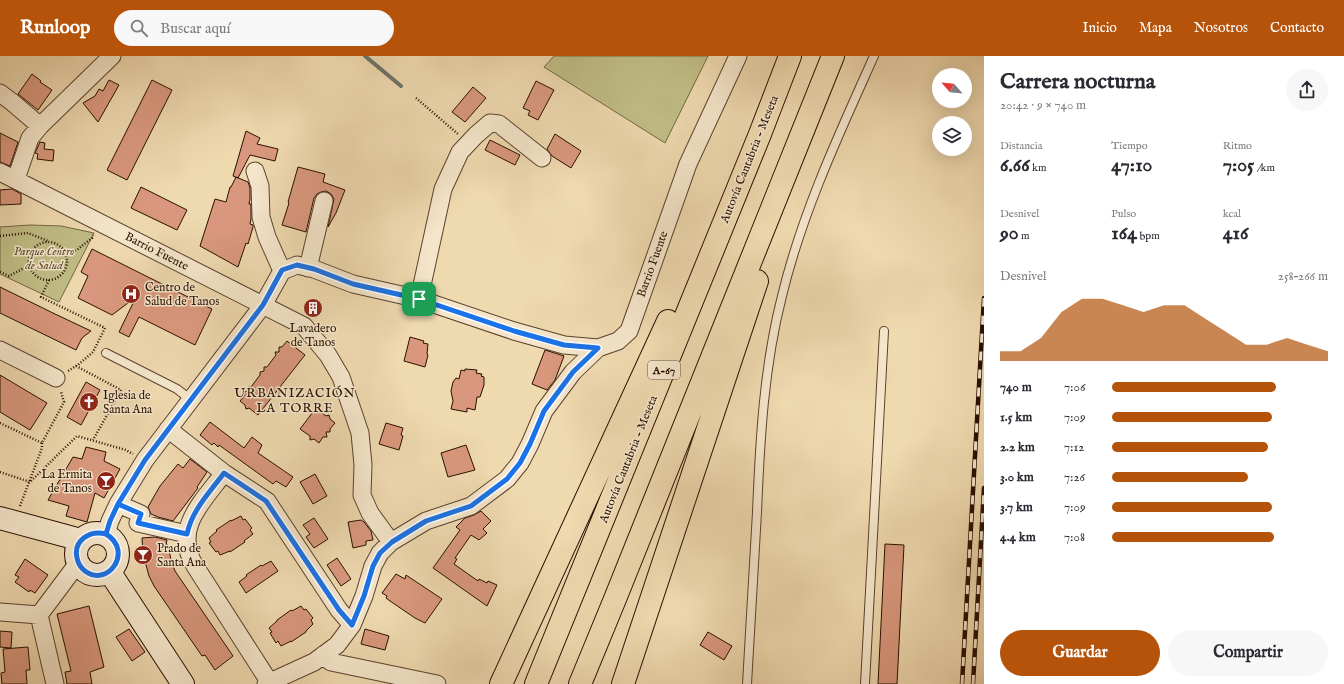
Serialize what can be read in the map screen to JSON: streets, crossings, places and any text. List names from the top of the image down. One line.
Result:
{"streets":{"highway":["Autovía Cantabria - Meseta","A-67"],"street":["Barrio Fuente"]},"districts":["URBANIZACIÓN LA TORRE"],"parks":["Parque Centro de Salud"],"places":{"hospital":["Centro de Salud de Tanos"],"building":["Lavadero de Tanos"],"church":["Iglesia de Santa Ana"],"bar":["La Ermita de Tanos","Prado de Santa Ana"]},"north":"top left","page":{"header":"Runloop","search":"Buscar aquí","nav":["Inicio","Mapa","Nosotros","Contacto"],"heading":["Carrera nocturna","20:42 · 9 × 740 m"],"stats":[["Distancia","6.66 km"],["Tiempo","47:10"],["Ritmo","7:05 /km"],["Desnivel","90 m"],["Pulso","164 bpm"],["kcal","416"]],"chart":["Desnivel","258–266 m"],"list":[{"name":"740 m","note":"7:06"},{"name":"1.5 km","note":"7:09"},{"name":"2.2 km","note":"7:12"},{"name":"3.0 km","note":"7:26"},{"name":"3.7 km","note":"7:09"},{"name":"4.4 km","note":"7:08"}],"buttons":["Guardar","Compartir"]}}
